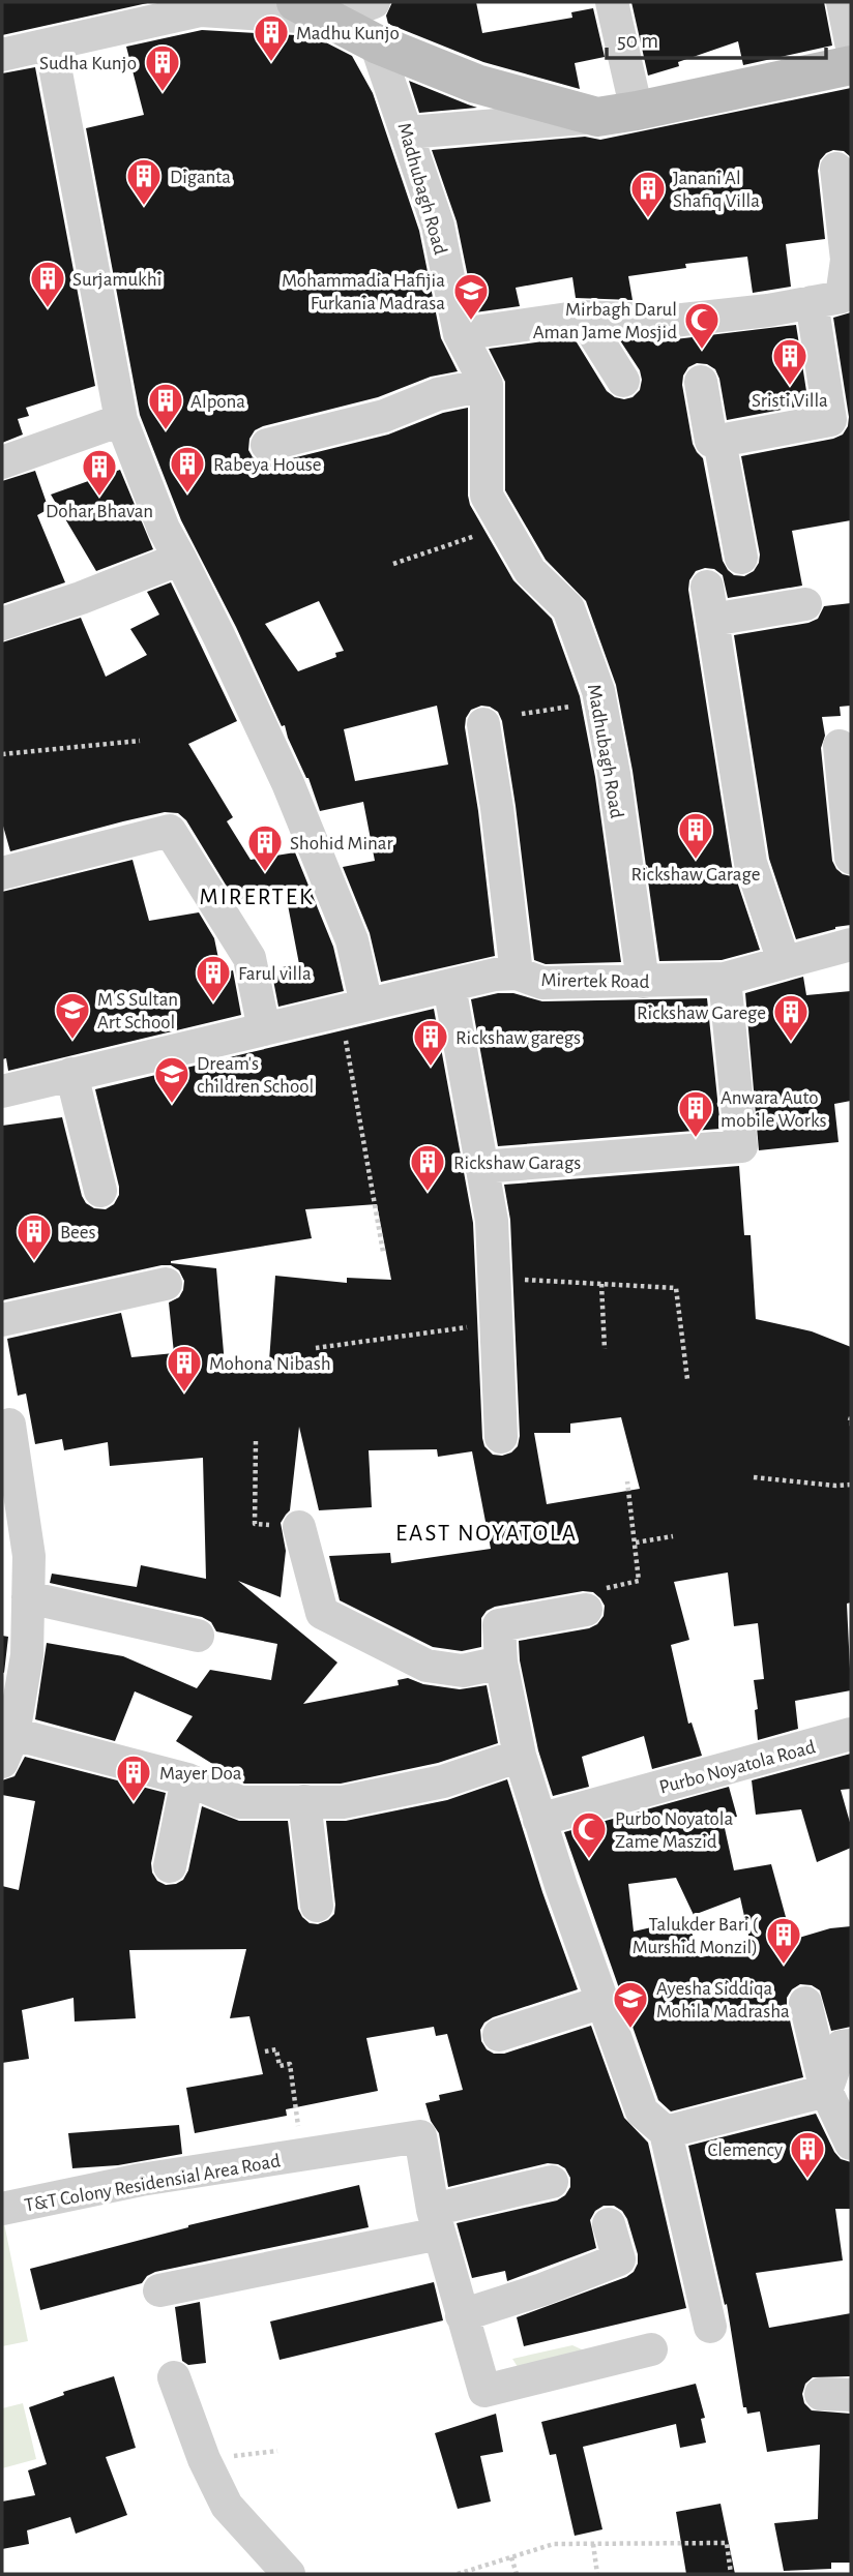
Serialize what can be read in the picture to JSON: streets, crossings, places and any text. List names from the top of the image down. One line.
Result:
{"streets":{"street":["Madhubagh Road","Mirertek Road","Purbo Noyatola Road","T&T Colony Residensial Area Road"]},"crossings":[["Madhubagh Road","Mirertek Road"]],"districts":["MIRERTEK","EAST NOYATOLA"],"places":{"building":["Madhu Kunjo","Sudha Kunjo","Diganta","Janani Al Shafiq Villa","Surjamukhi","Sristi Villa","Alpona","Rabeya House","Dohar Bhavan","Rickshaw Garage","Shohid Minar","Farul villa","Rickshaw Garege","Rickshaw garegs","Anwara Auto mobile Works","Rickshaw Garags","Bees","Mohona Nibash","Mayer Doa","Talukder Bari ( Murshid Monzil)","Clemency"],"school or university":["Mohammadia Hafijia Furkania Madrasa","M S Sultan Art School","Dream's children School","Ayesha Siddiqa Mohila Madrasha"],"mosque":["Mirbagh Darul Aman Jame Mosjid","Purbo Noyatola Zame Maszid"]},"scale_bar":"50 m"}
